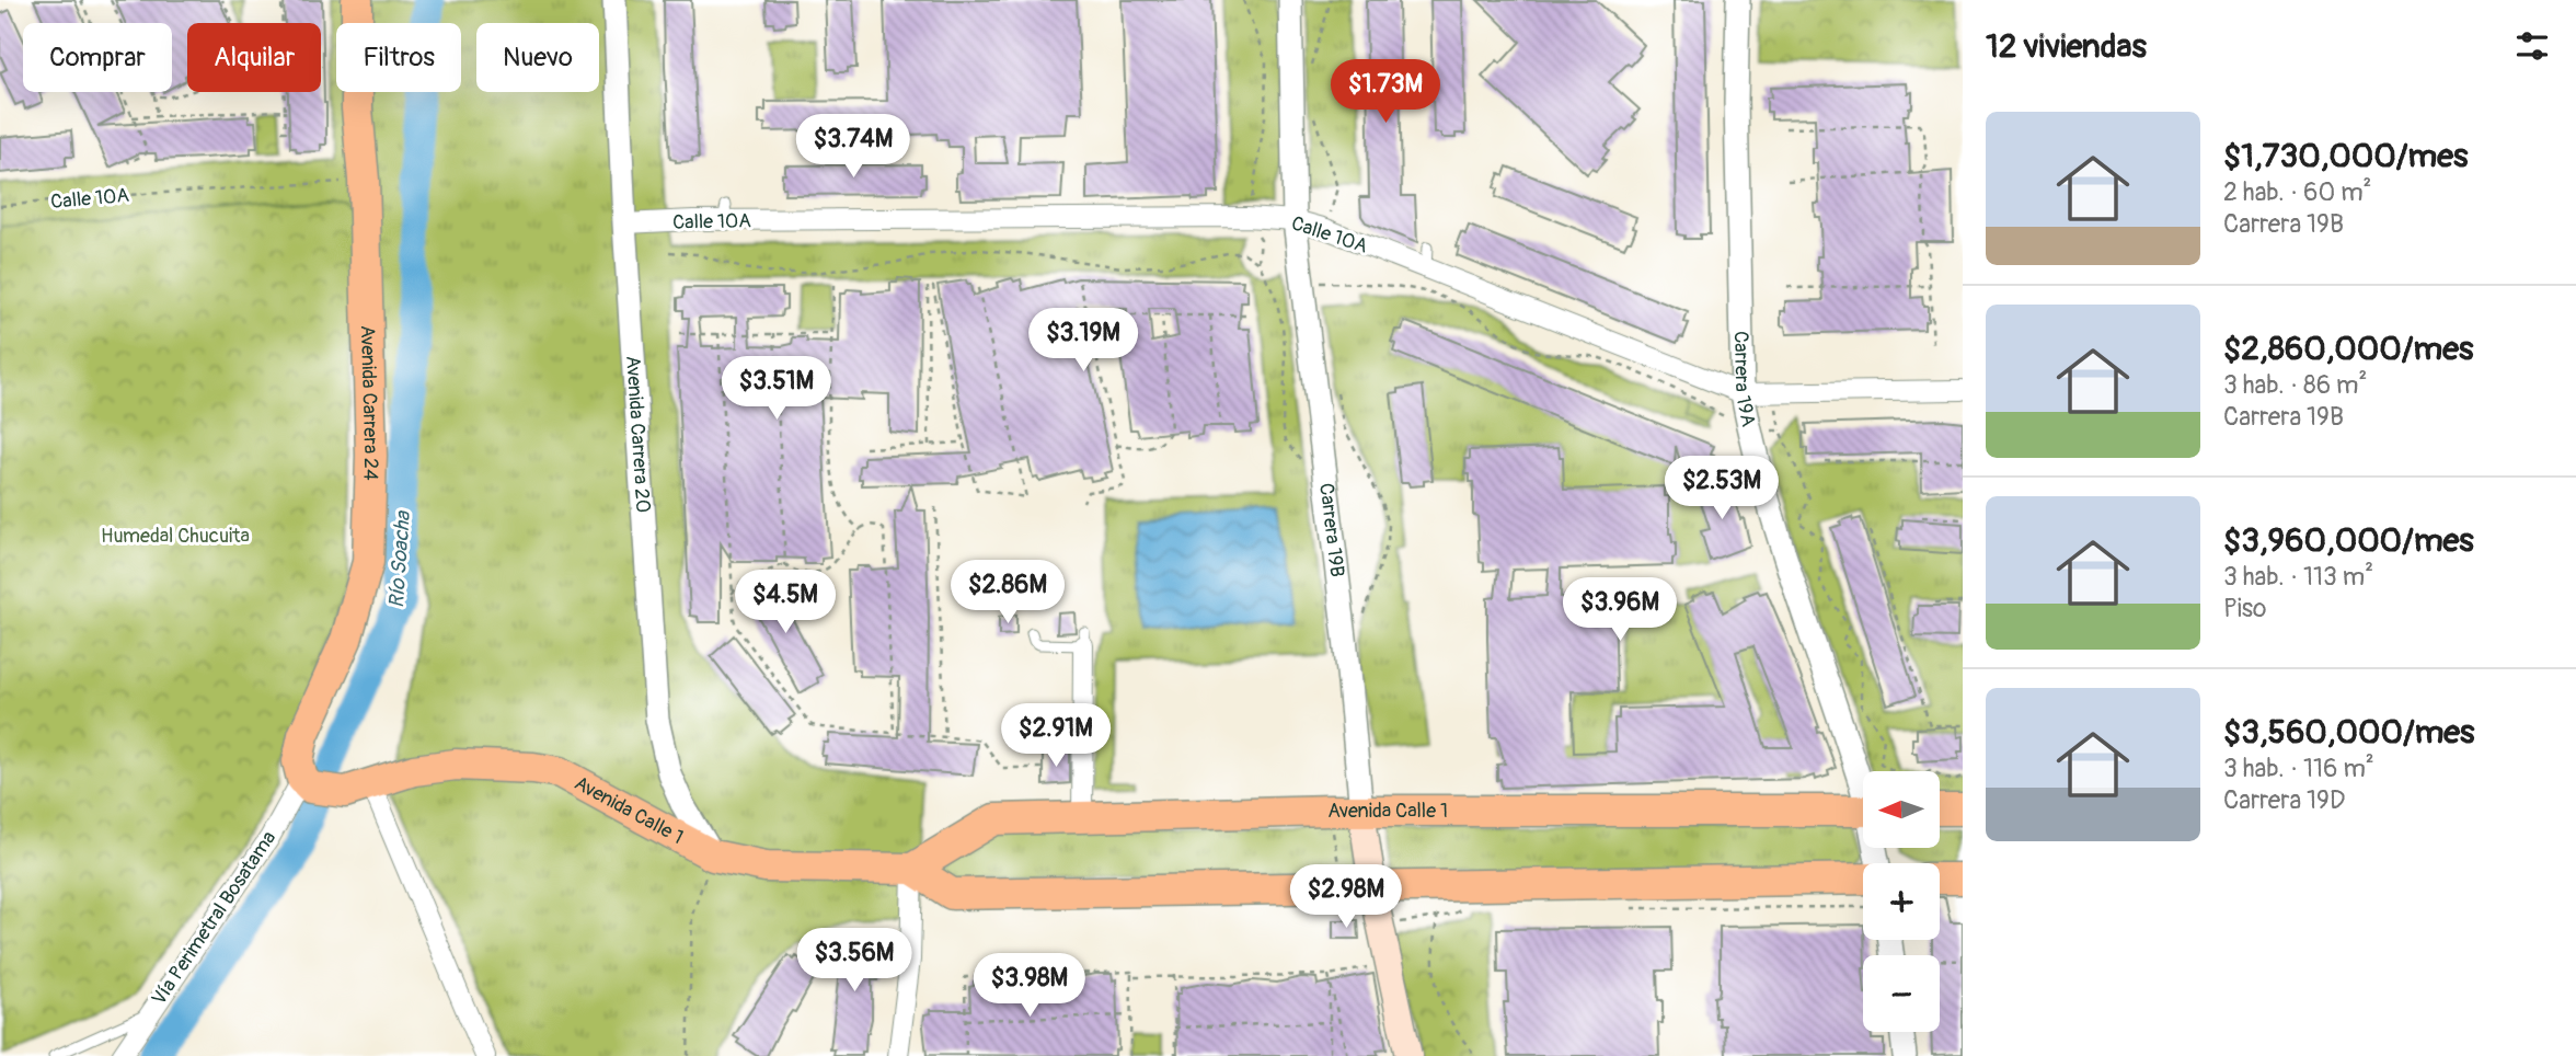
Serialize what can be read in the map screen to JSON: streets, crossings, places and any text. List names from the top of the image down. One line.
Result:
{"streets":{"main road":["Avenida Carrera 24","Carrera 19B","Avenida Calle 1"],"street":["Calle 10A","Carrera 19A","Avenida Carrera 20","Vía Perimetral Bosatama"]},"crossings":[["Calle 10A","Carrera 19A"],["Calle 10A","Avenida Carrera 24"],["Calle 10A","Avenida Carrera 20"],["Calle 10A","Carrera 19B"],["Avenida Carrera 24","Vía Perimetral Bosatama"],["Avenida Carrera 20","Avenida Calle 1"],["Carrera 19B","Avenida Calle 1"]],"water":["Río Soacha"],"parks":["Humedal Chucuita"],"north":"left","page":{"heading":"12 viviendas","chip":["Comprar","Alquilar","Filtros","Nuevo"],"price":["$1.73M","$3.74M","$3.19M","$3.51M","$2.53M","$2.86M","$4.5M","$3.96M","$2.91M","$2.98M","$3.56M","$3.98M"],"list":[{"name":"$1,730,000/mes","note":"2 hab. · 60 m² · Carrera 19B"},{"name":"$2,860,000/mes","note":"3 hab. · 86 m² · Carrera 19B"},{"name":"$3,960,000/mes","note":"3 hab. · 113 m² · Piso"},{"name":"$3,560,000/mes","note":"3 hab. · 116 m² · Carrera 19D"}],"map_buttons":["+","−"]}}
